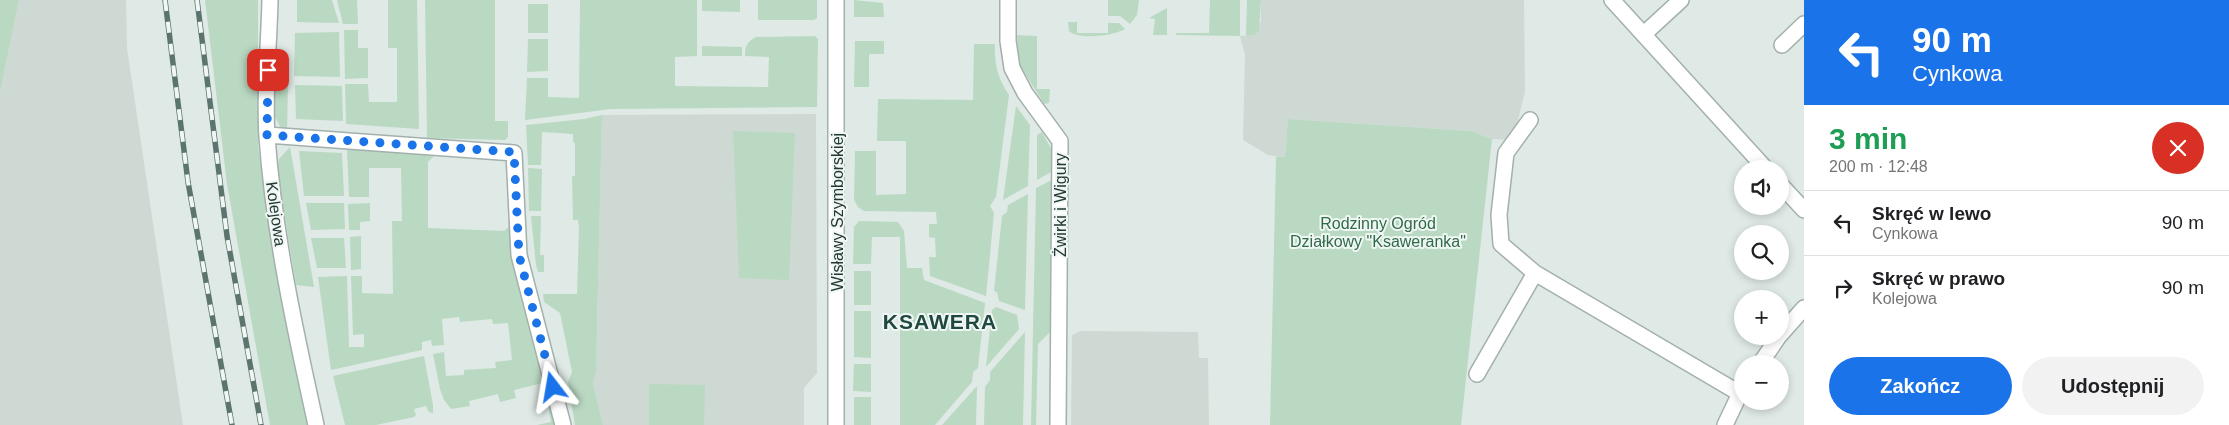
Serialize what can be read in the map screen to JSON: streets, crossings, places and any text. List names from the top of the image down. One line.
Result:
{"streets":{"street":["Żwirki i Wigury","Wisławy Szymborskiej","Kolejowa"]},"districts":["KSAWERA"],"parks":["Rodzinny Ogród Działkowy \"Ksaweranka\""],"page":{"turn":["90 m","Cynkowa"],"heading":["3 min","200 m · 12:48"],"map_buttons":["+","−"],"list":[{"name":"Skręć w lewo","note":"Cynkowa","value":"90 m"},{"name":"Skręć w prawo","note":"Kolejowa","value":"90 m"}],"buttons":["Zakończ","Udostępnij"]}}
